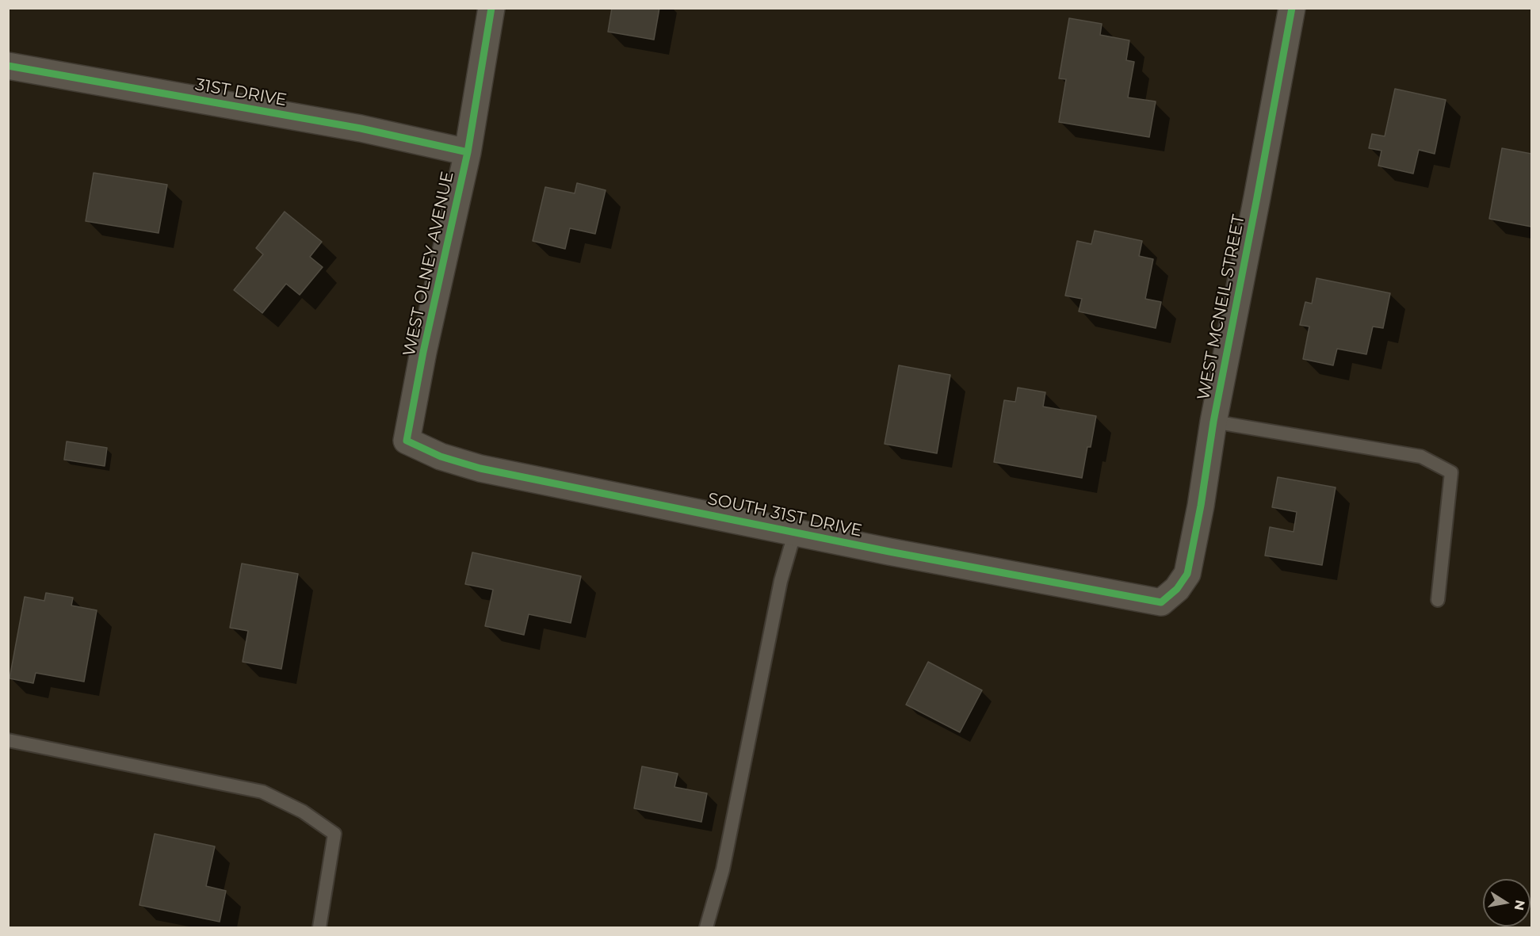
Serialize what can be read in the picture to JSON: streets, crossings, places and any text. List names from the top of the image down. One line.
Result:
{"streets":{"street":["31ST DRIVE","WEST OLNEY AVENUE","WEST MCNEIL STREET","SOUTH 31ST DRIVE"]},"crossings":[["31ST DRIVE","WEST OLNEY AVENUE"],["WEST OLNEY AVENUE","SOUTH 31ST DRIVE"],["WEST MCNEIL STREET","SOUTH 31ST DRIVE"]],"north":"right"}
